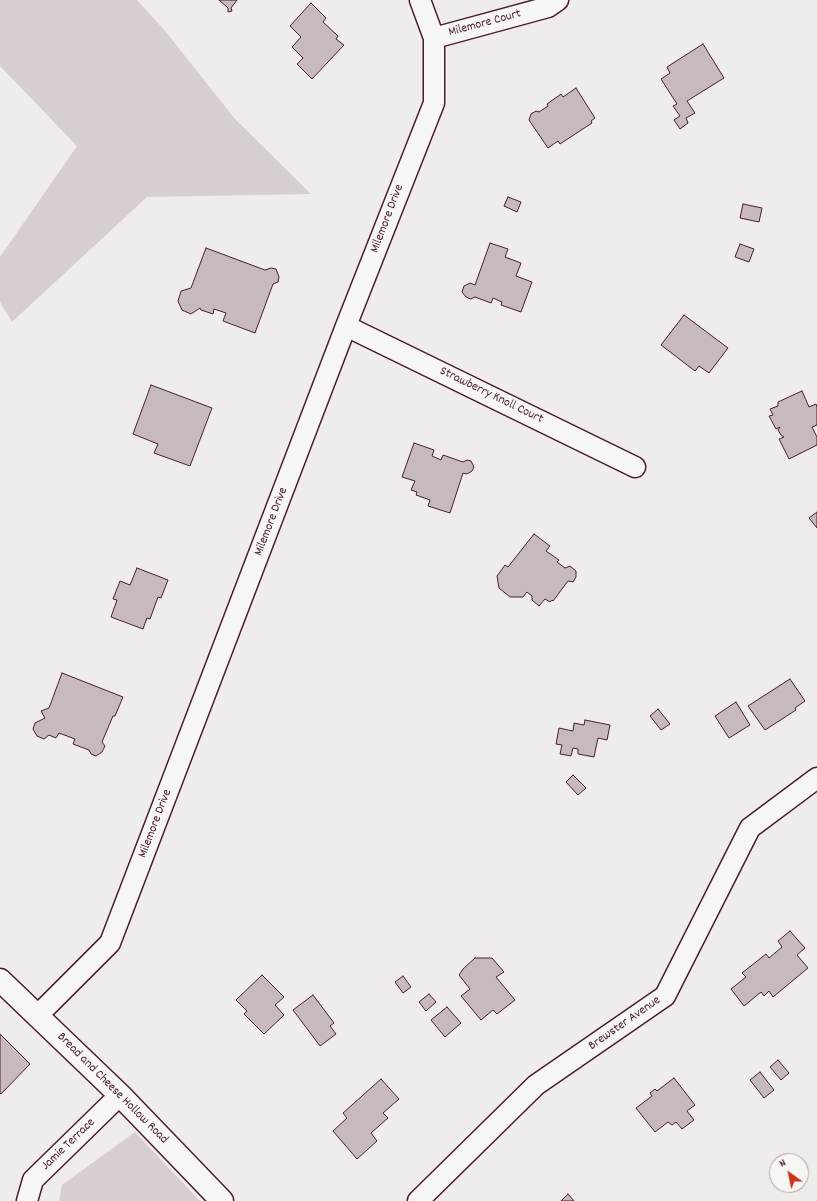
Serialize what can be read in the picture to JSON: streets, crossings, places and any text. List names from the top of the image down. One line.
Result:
{"streets":{"main road":["Bread and Cheese Hollow Road"],"street":["Milemore Court","Milemore Drive","Strawberry Knoll Court","Brewster Avenue","Jamie Terrace"]},"crossings":[["Milemore Court","Milemore Drive"],["Milemore Drive","Strawberry Knoll Court"],["Milemore Drive","Bread and Cheese Hollow Road"],["Bread and Cheese Hollow Road","Jamie Terrace"]],"north":"top left"}
